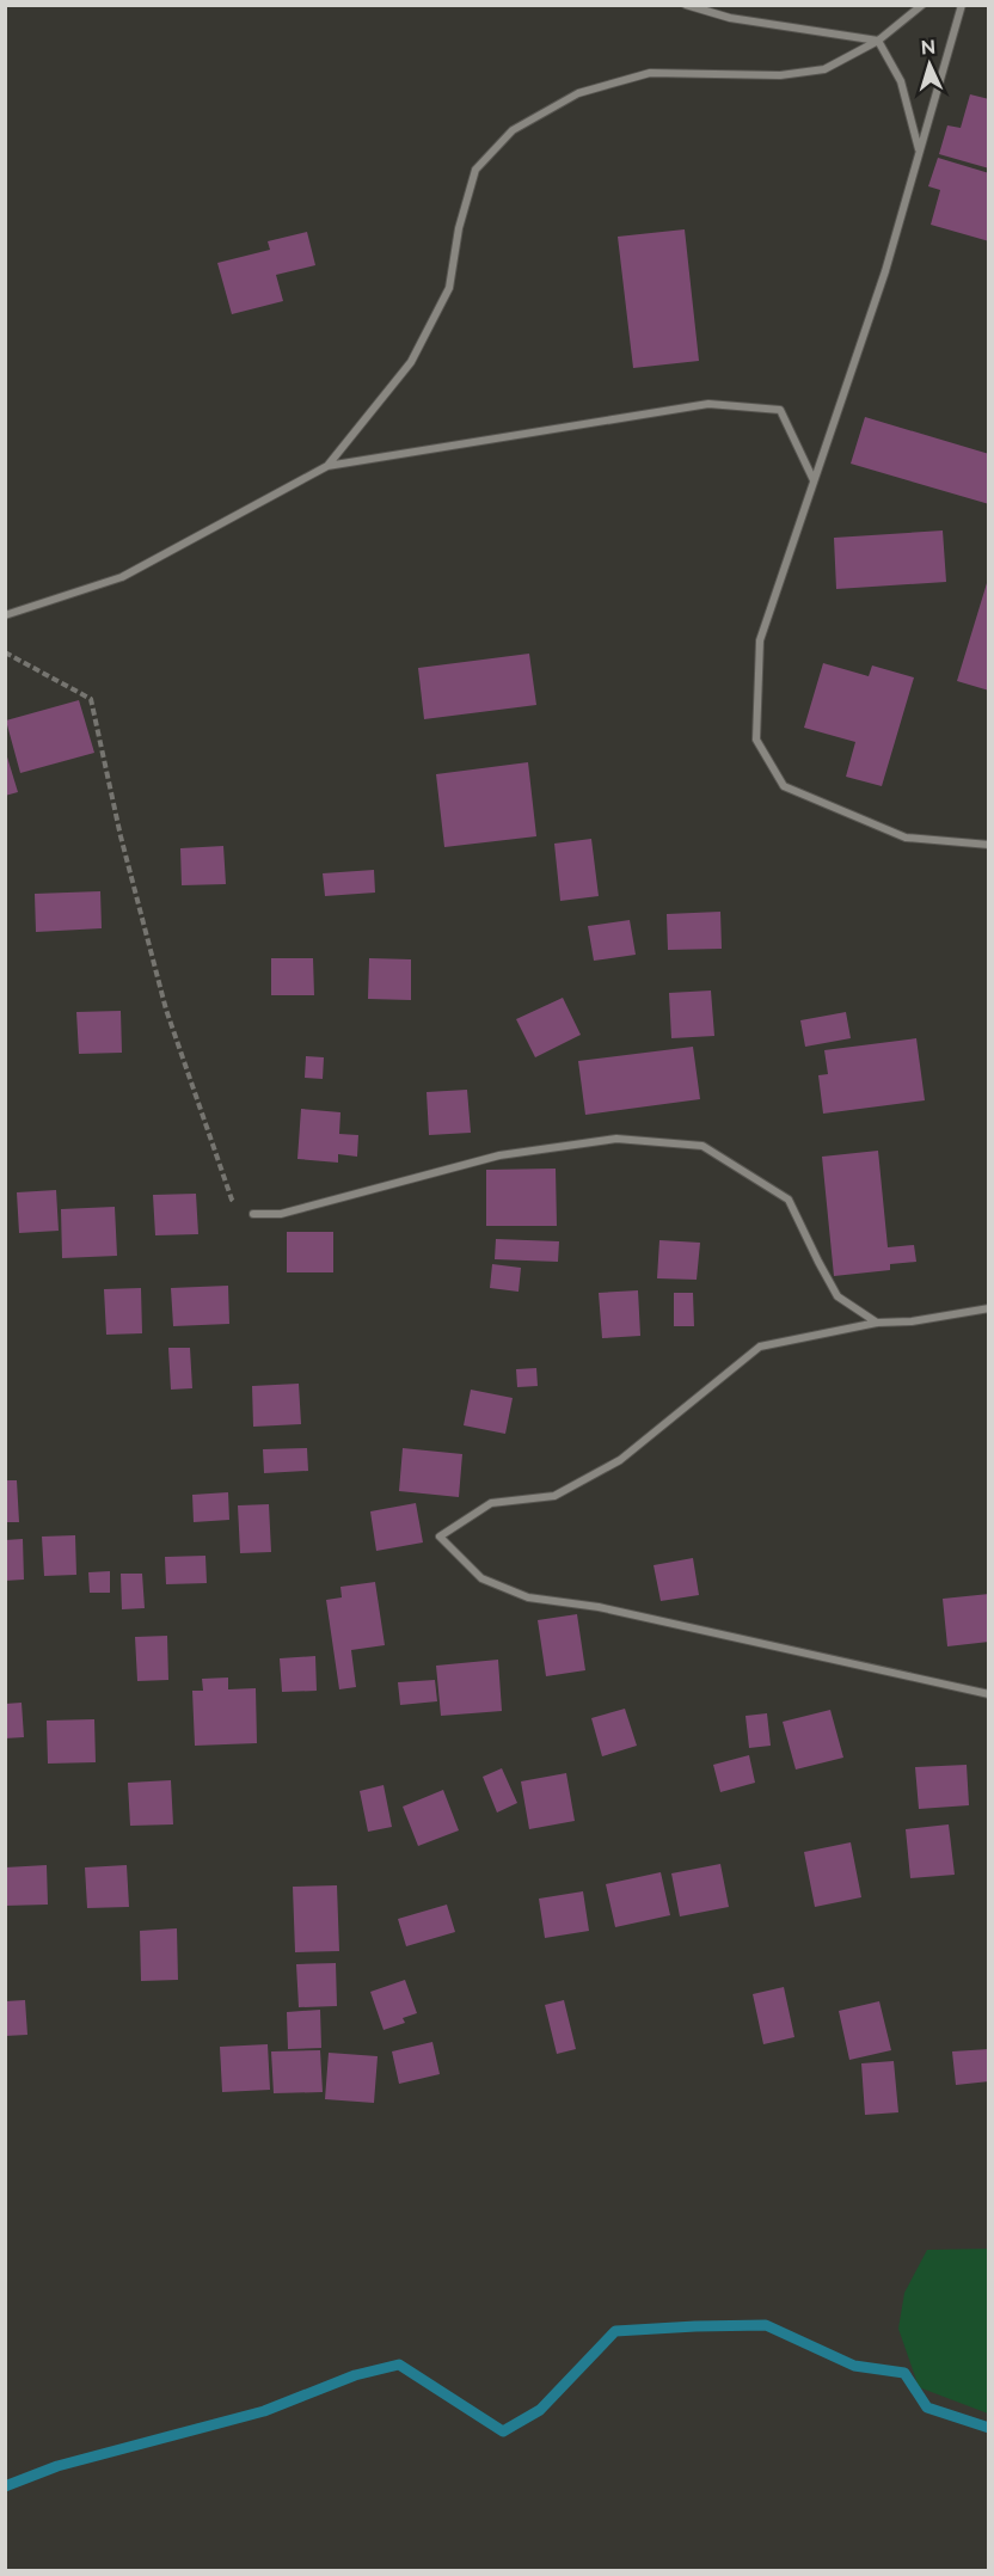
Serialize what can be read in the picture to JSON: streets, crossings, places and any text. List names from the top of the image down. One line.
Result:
{"north":"top"}
